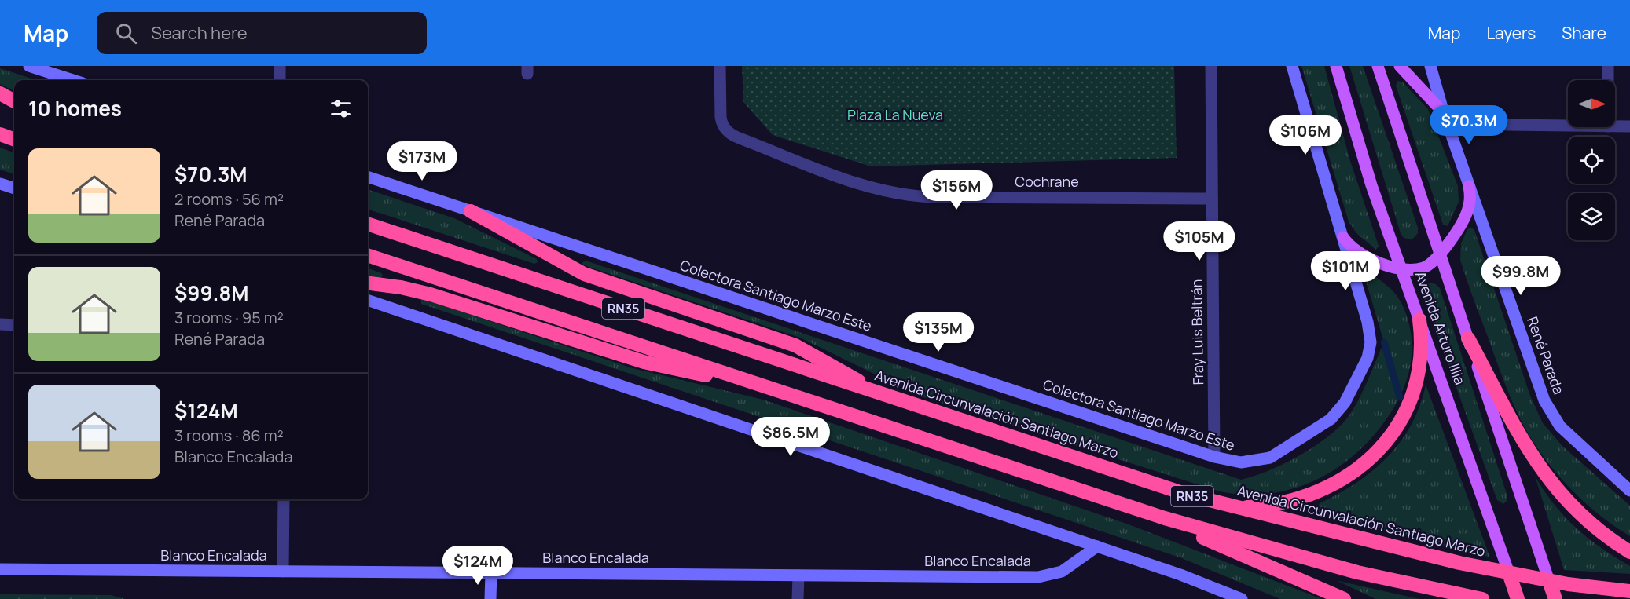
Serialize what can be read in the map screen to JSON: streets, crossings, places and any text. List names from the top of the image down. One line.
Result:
{"streets":{"highway":["RN35","Avenida Arturo Illia","Avenida Circunvalación Santiago Marzo"],"street":["Cochrane","Colectora Santiago Marzo Este","Fray Luis Beltrán","René Parada","Blanco Encalada"]},"crossings":[["Cochrane","Fray Luis Beltrán"],["Colectora Santiago Marzo Este","Fray Luis Beltrán"],["Avenida Arturo Illia","Avenida Circunvalación Santiago Marzo"]],"parks":["Plaza La Nueva"],"north":"right","page":{"header":"Map","search":"Search here","nav":["Map","Layers","Share"],"heading":"10 homes","price":["$70.3M","$106M","$173M","$156M","$105M","$101M","$99.8M","$135M","$86.5M","$124M"],"list":[{"name":"$70.3M","note":"2 rooms · 56 m² · René Parada"},{"name":"$99.8M","note":"3 rooms · 95 m² · René Parada"},{"name":"$124M","note":"3 rooms · 86 m² · Blanco Encalada"}]}}
